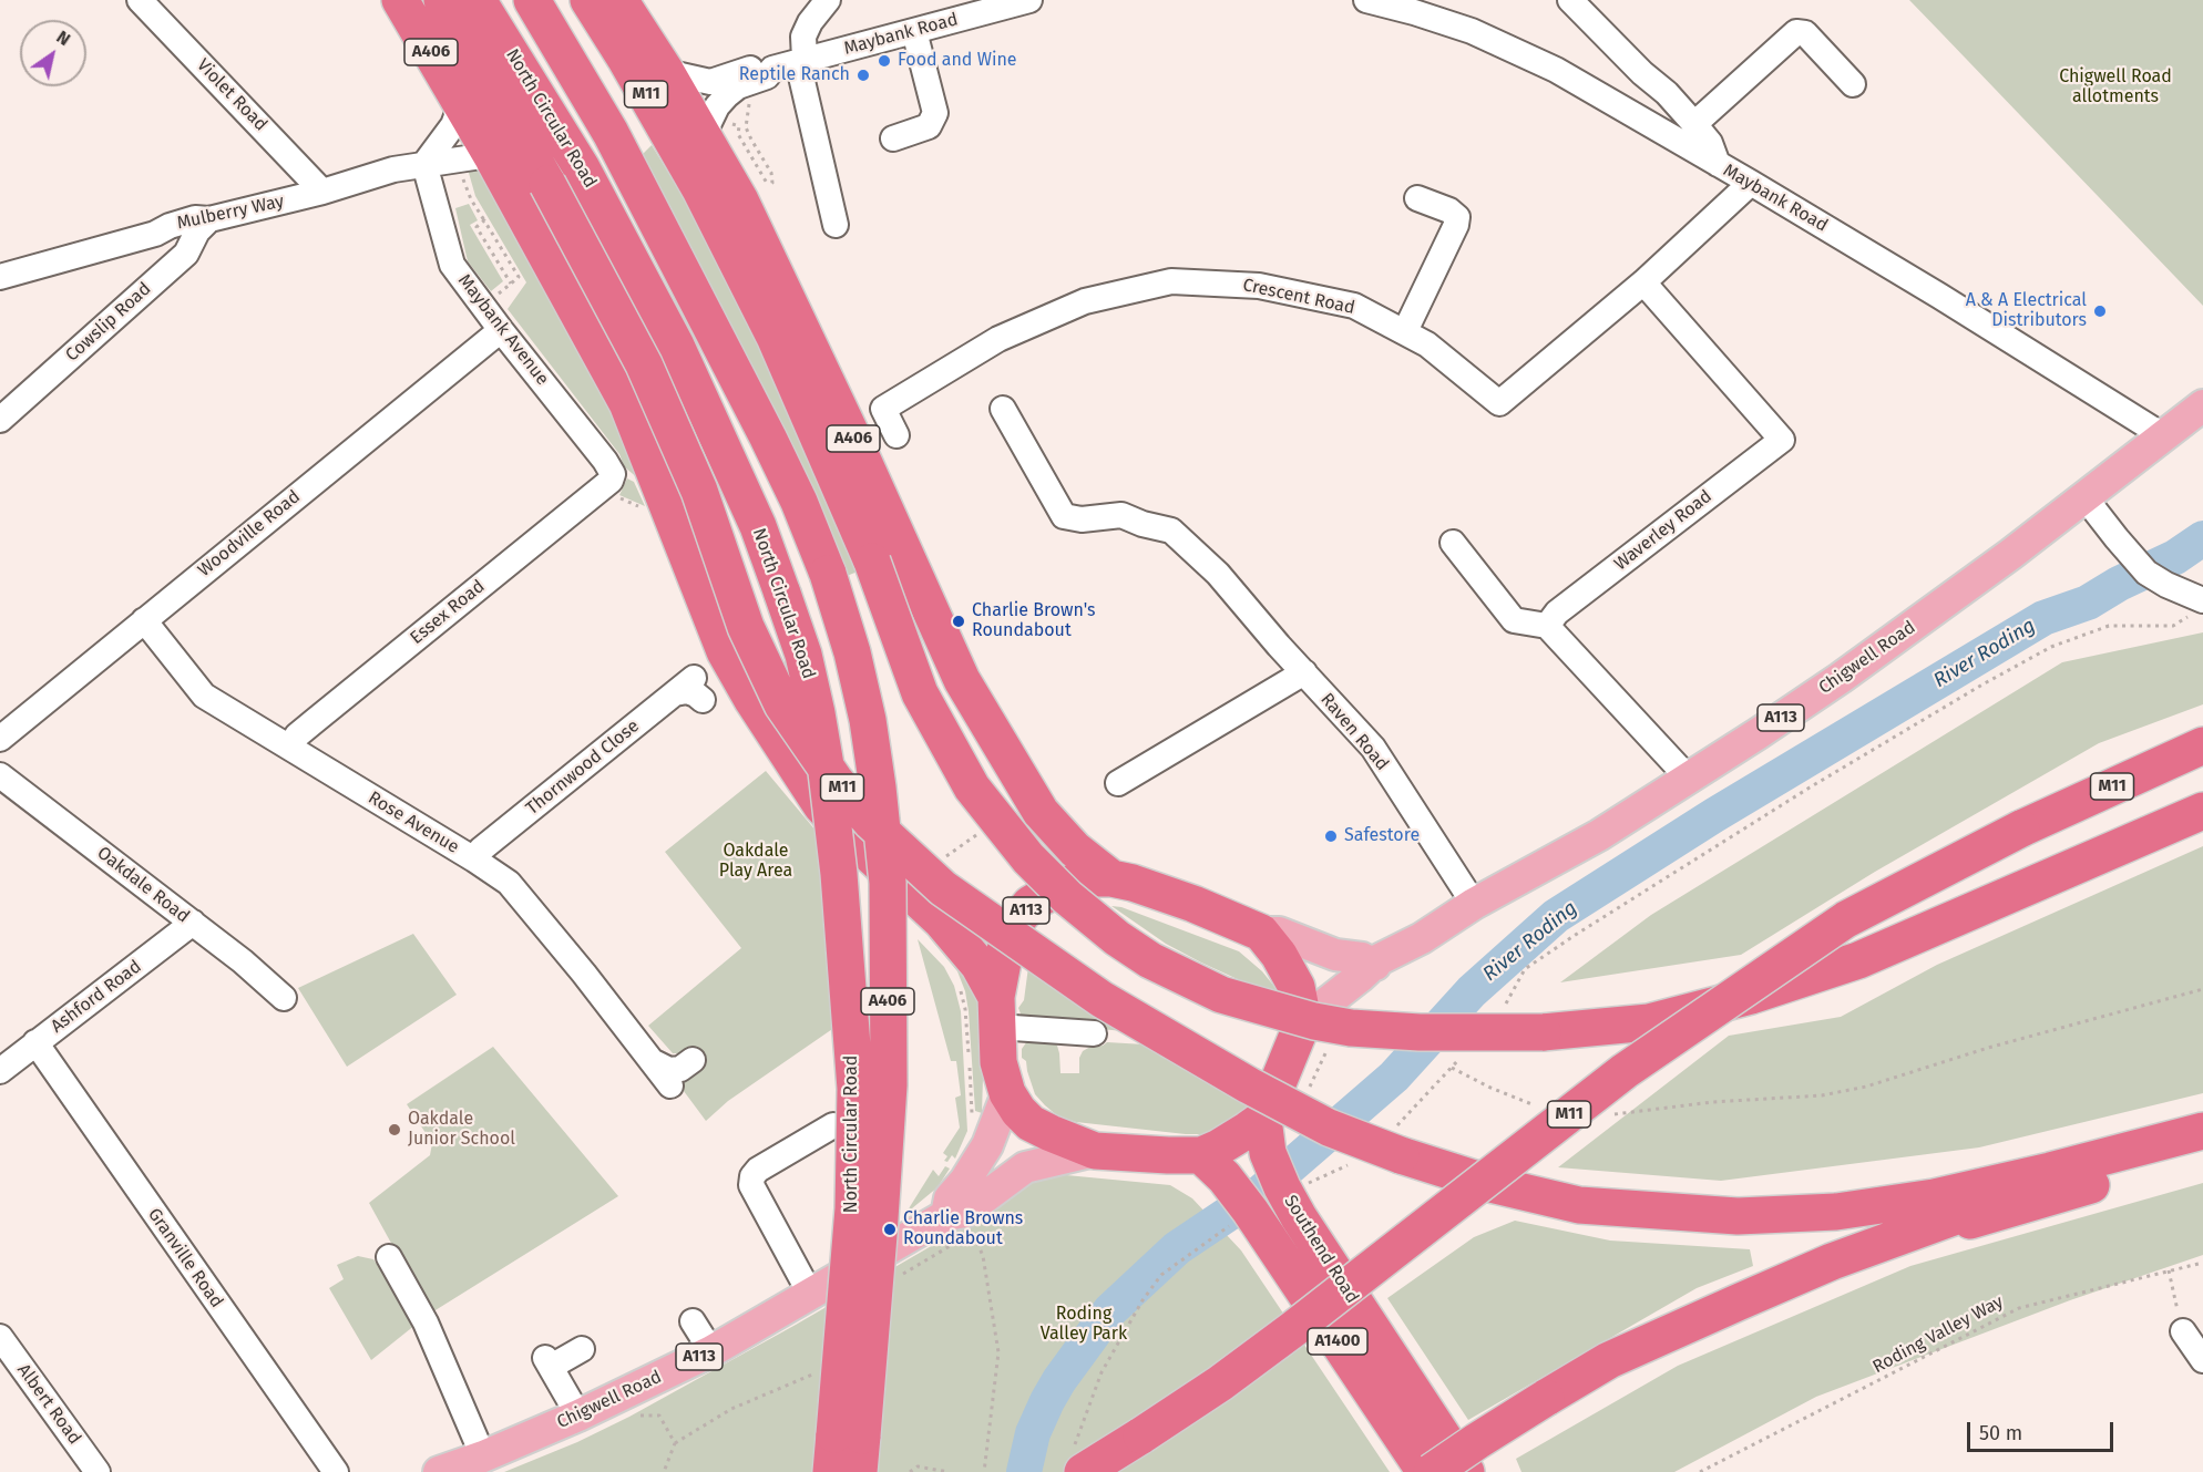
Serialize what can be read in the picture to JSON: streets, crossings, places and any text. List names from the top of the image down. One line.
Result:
{"streets":{"highway":["A406","M11","North Circular Road","A113","Southend Road","A1400"],"main road":["Chigwell Road"],"street":["Maybank Road","Violet Road","Mulberry Way","Crescent Road","Cowslip Road","Maybank Avenue","Waverley Road","Woodville Road","Essex Road","Raven Road","Thornwood Close","Rose Avenue","Oakdale Road","Ashford Road","Granville Road","Albert Road"],"path":["Roding Valley Way"]},"crossings":[["Maybank Road","A406"],["Maybank Road","Crescent Road"],["Maybank Road","Chigwell Road"],["A406","Mulberry Way"],["A406","A113"],["Violet Road","Mulberry Way"],["Mulberry Way","Cowslip Road"],["Mulberry Way","Maybank Avenue"],["Crescent Road","Waverley Road"],["Maybank Avenue","Woodville Road"],["Maybank Avenue","Essex Road"],["Woodville Road","Rose Avenue"],["Essex Road","Rose Avenue"],["Chigwell Road","A113"],["Chigwell Road","Raven Road"],["A113","Southend Road"],["Thornwood Close","Rose Avenue"],["Oakdale Road","Ashford Road"],["Ashford Road","Granville Road"]],"water":["River Roding"],"parks":["Chigwell Road allotments","Oakdale Play Area","Roding Valley Park"],"places":["Food and Wine","Reptile Ranch","A & A Electrical Distributors","Charlie Brown's Roundabout","Safestore","Oakdale Junior School","Charlie Browns Roundabout"],"scale_bar":"50 m","north":"top right"}
